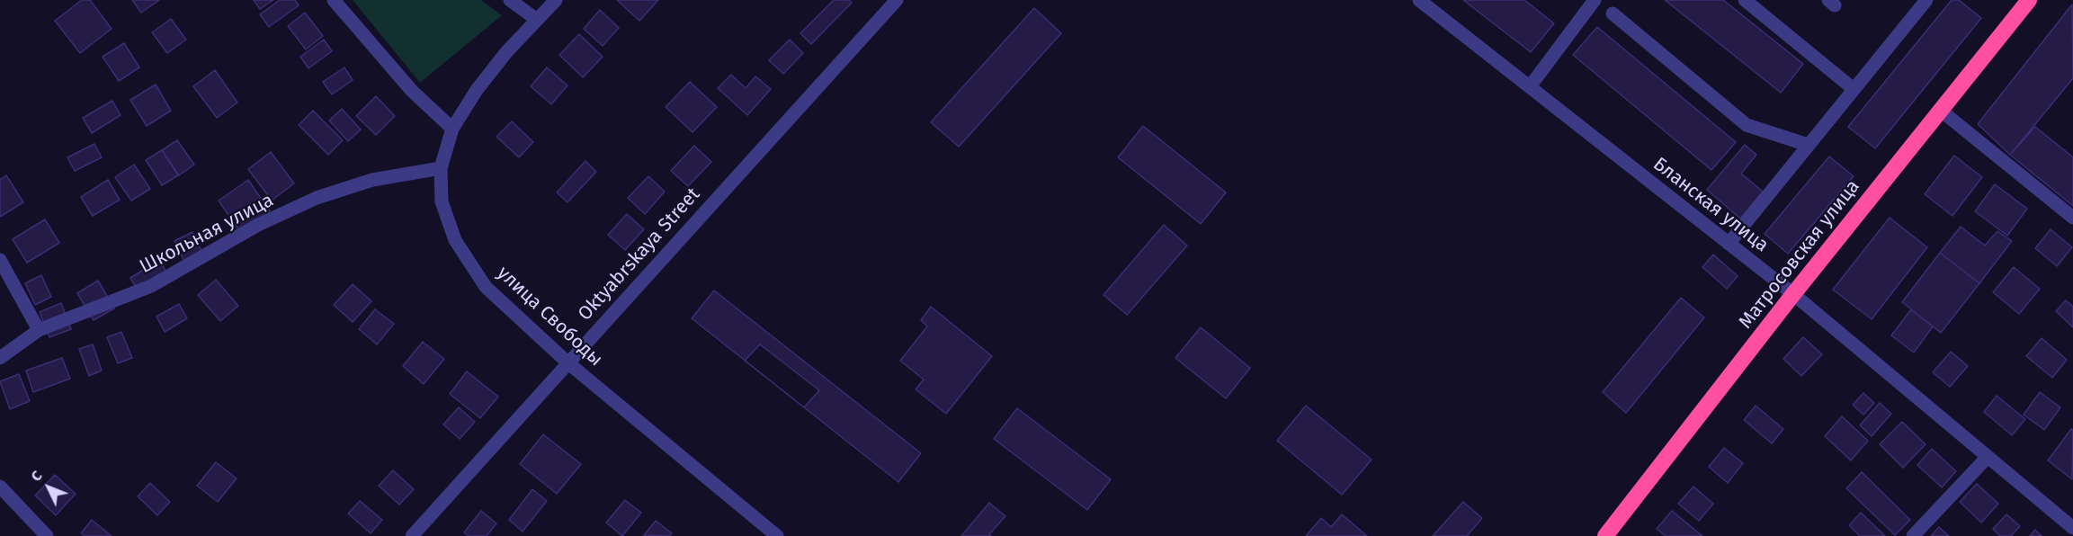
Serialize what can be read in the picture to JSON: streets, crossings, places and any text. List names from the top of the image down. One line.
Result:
{"streets":{"highway":["Матросовская улица"],"street":["Бланская улица","Школьная улица","Oktyabrskaya Street","улица Свободы"]},"crossings":[["Бланская улица","Матросовская улица"],["Школьная улица","улица Свободы"],["Oktyabrskaya Street","улица Свободы"]],"north":"top left"}
